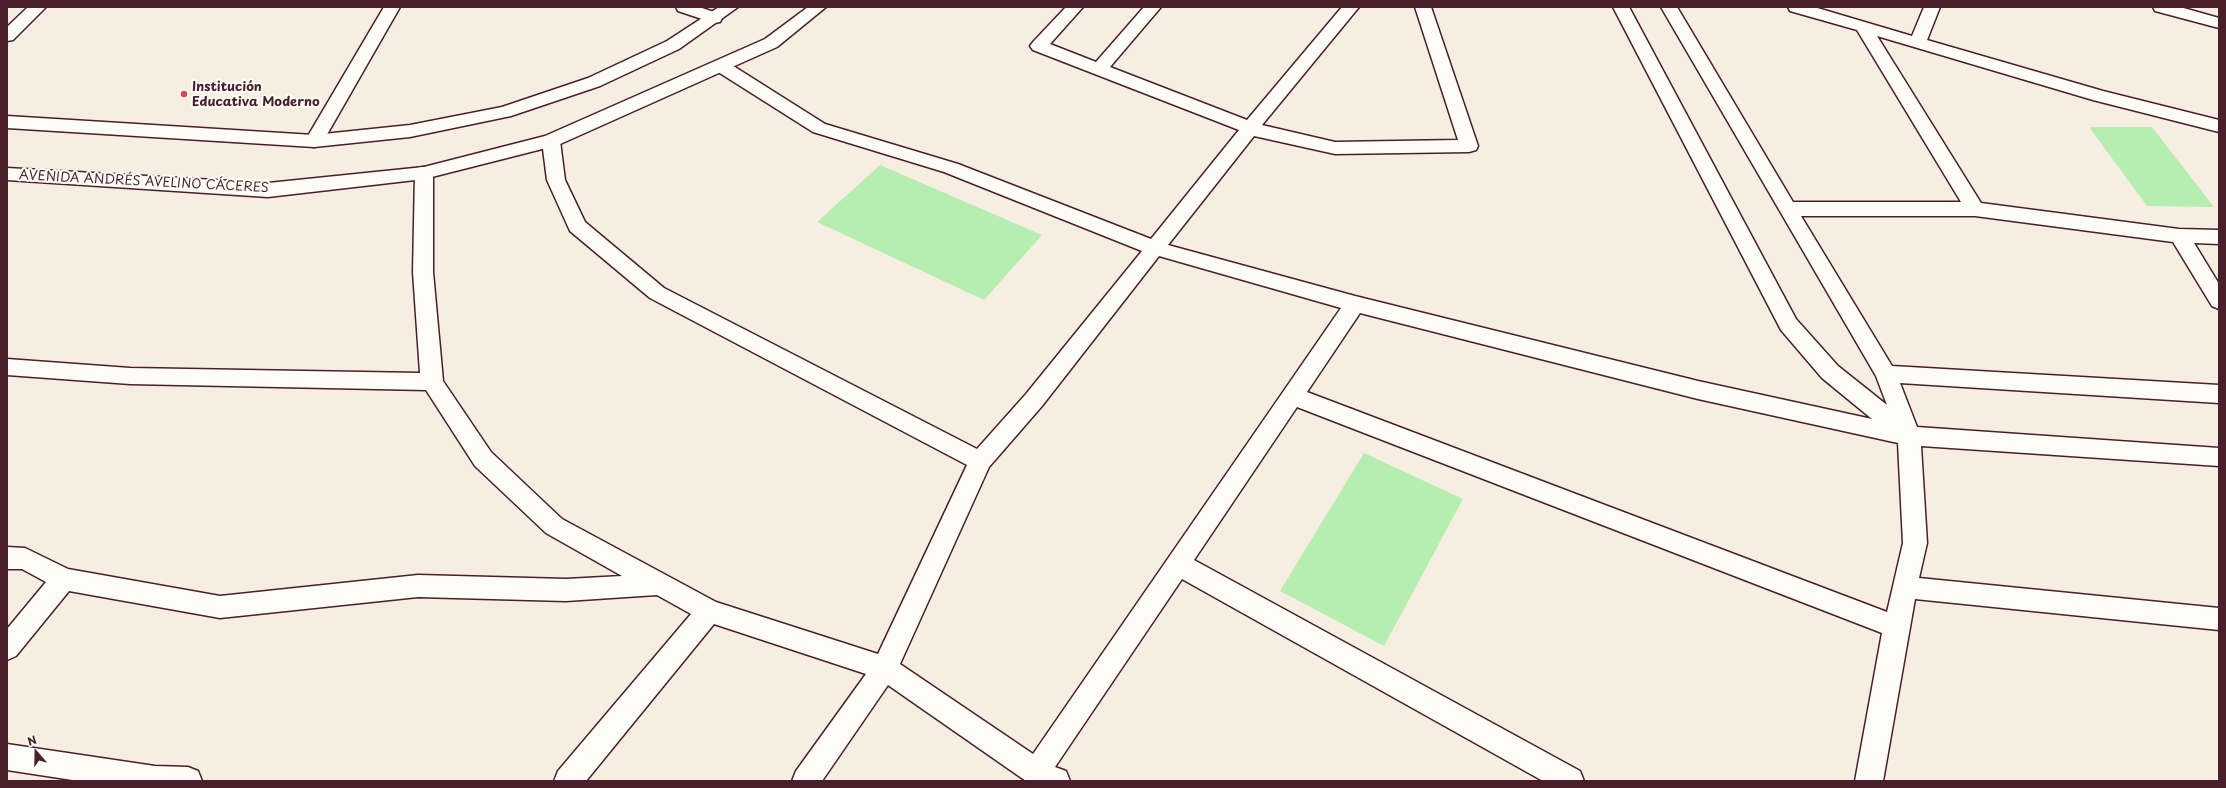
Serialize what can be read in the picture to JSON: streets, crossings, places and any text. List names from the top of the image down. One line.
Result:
{"streets":{"street":["AVENIDA ANDRÉS AVELINO CÁCERES"]},"places":["Institución Educativa Moderno"],"north":"top"}
